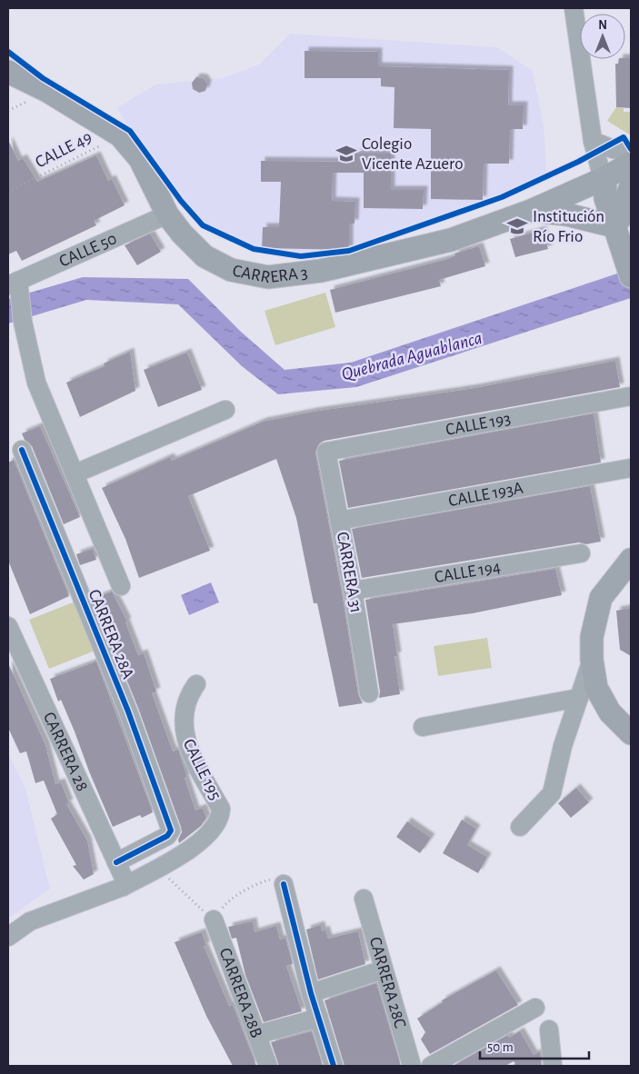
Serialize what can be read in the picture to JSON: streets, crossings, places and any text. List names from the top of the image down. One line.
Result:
{"streets":{"main road":["CARRERA 3"],"street":["CALLE 50","CALLE 193","CALLE 193A","CARRERA 31","CALLE 194","CARRERA 28A","CARRERA 28","CALLE 195","CARRERA 28C","CARRERA 28B"],"path":["CALLE 49"]},"crossings":[["CALLE 49","CARRERA 3"],["CALLE 50","CARRERA 3"],["CALLE 193","CARRERA 31"],["CALLE 193A","CARRERA 31"],["CARRERA 31","CALLE 194"],["CARRERA 28A","CALLE 195"],["CARRERA 28","CALLE 195"]],"water":["Quebrada Aguablanca"],"places":{"school or university":["Colegio Vicente Azuero","Institución Río Frio"]},"scale_bar":"50 m","north":"top"}
